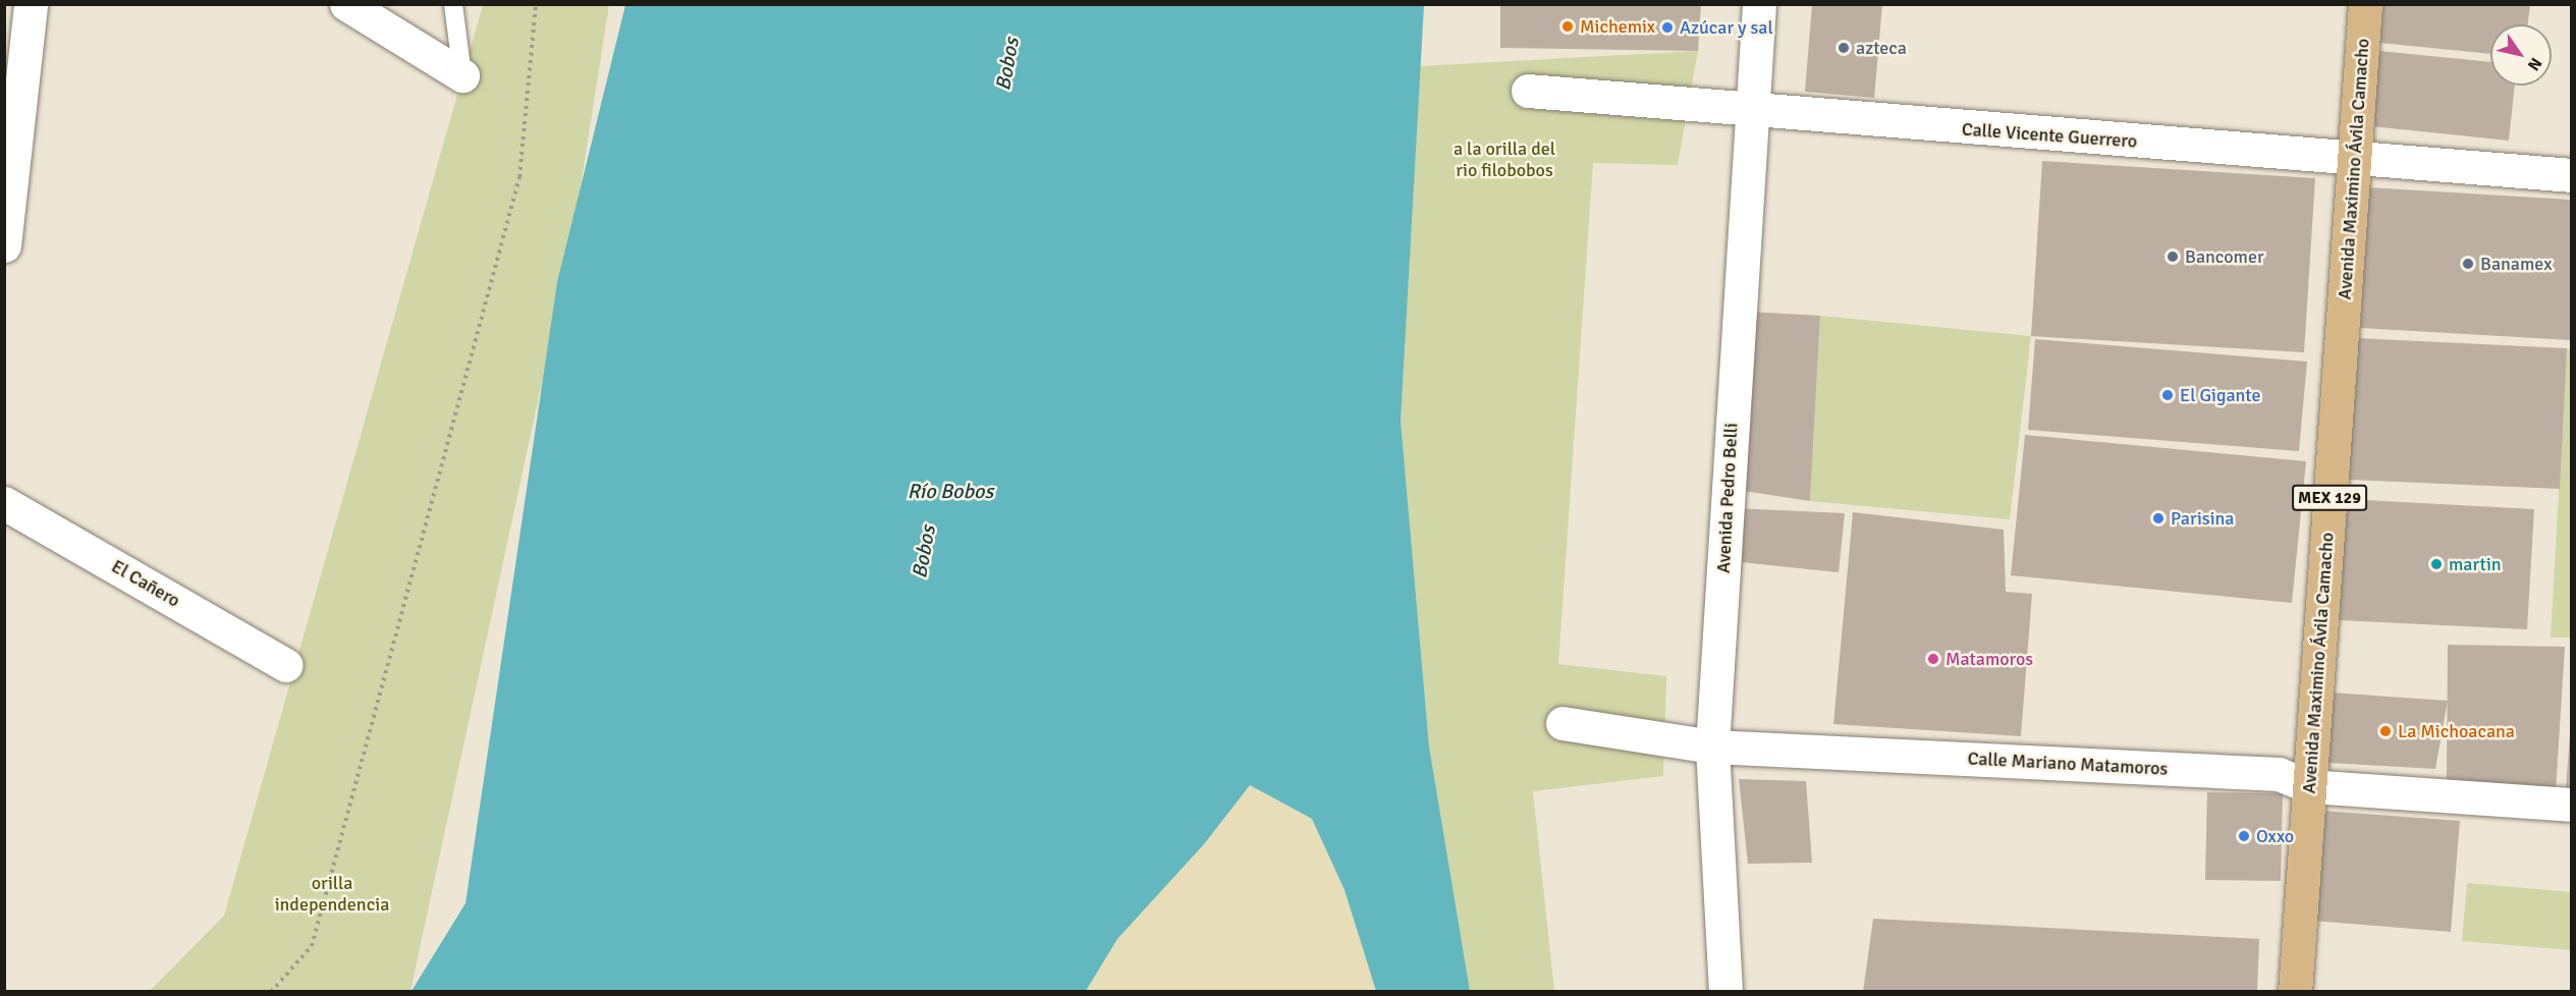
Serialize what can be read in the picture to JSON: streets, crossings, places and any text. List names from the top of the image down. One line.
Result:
{"streets":{"main road":["Avenida Maximino Ávila Camacho","MEX 129"],"street":["Calle Vicente Guerrero","Avenida Pedro Belli","El Cañero","Calle Mariano Matamoros"]},"crossings":[["Calle Vicente Guerrero","Avenida Maximino Ávila Camacho"],["Calle Vicente Guerrero","Avenida Pedro Belli"],["Avenida Maximino Ávila Camacho","Calle Mariano Matamoros"],["Avenida Pedro Belli","Calle Mariano Matamoros"]],"water":["Bobos","Río Bobos"],"parks":["a la orilla del rio filobobos","orilla independencia"],"places":["Michemix","Azúcar y sal","azteca","Bancomer","Banamex","El Gigante","Parisina","martin","Matamoros","La Michoacana","Oxxo"],"north":"bottom right"}
